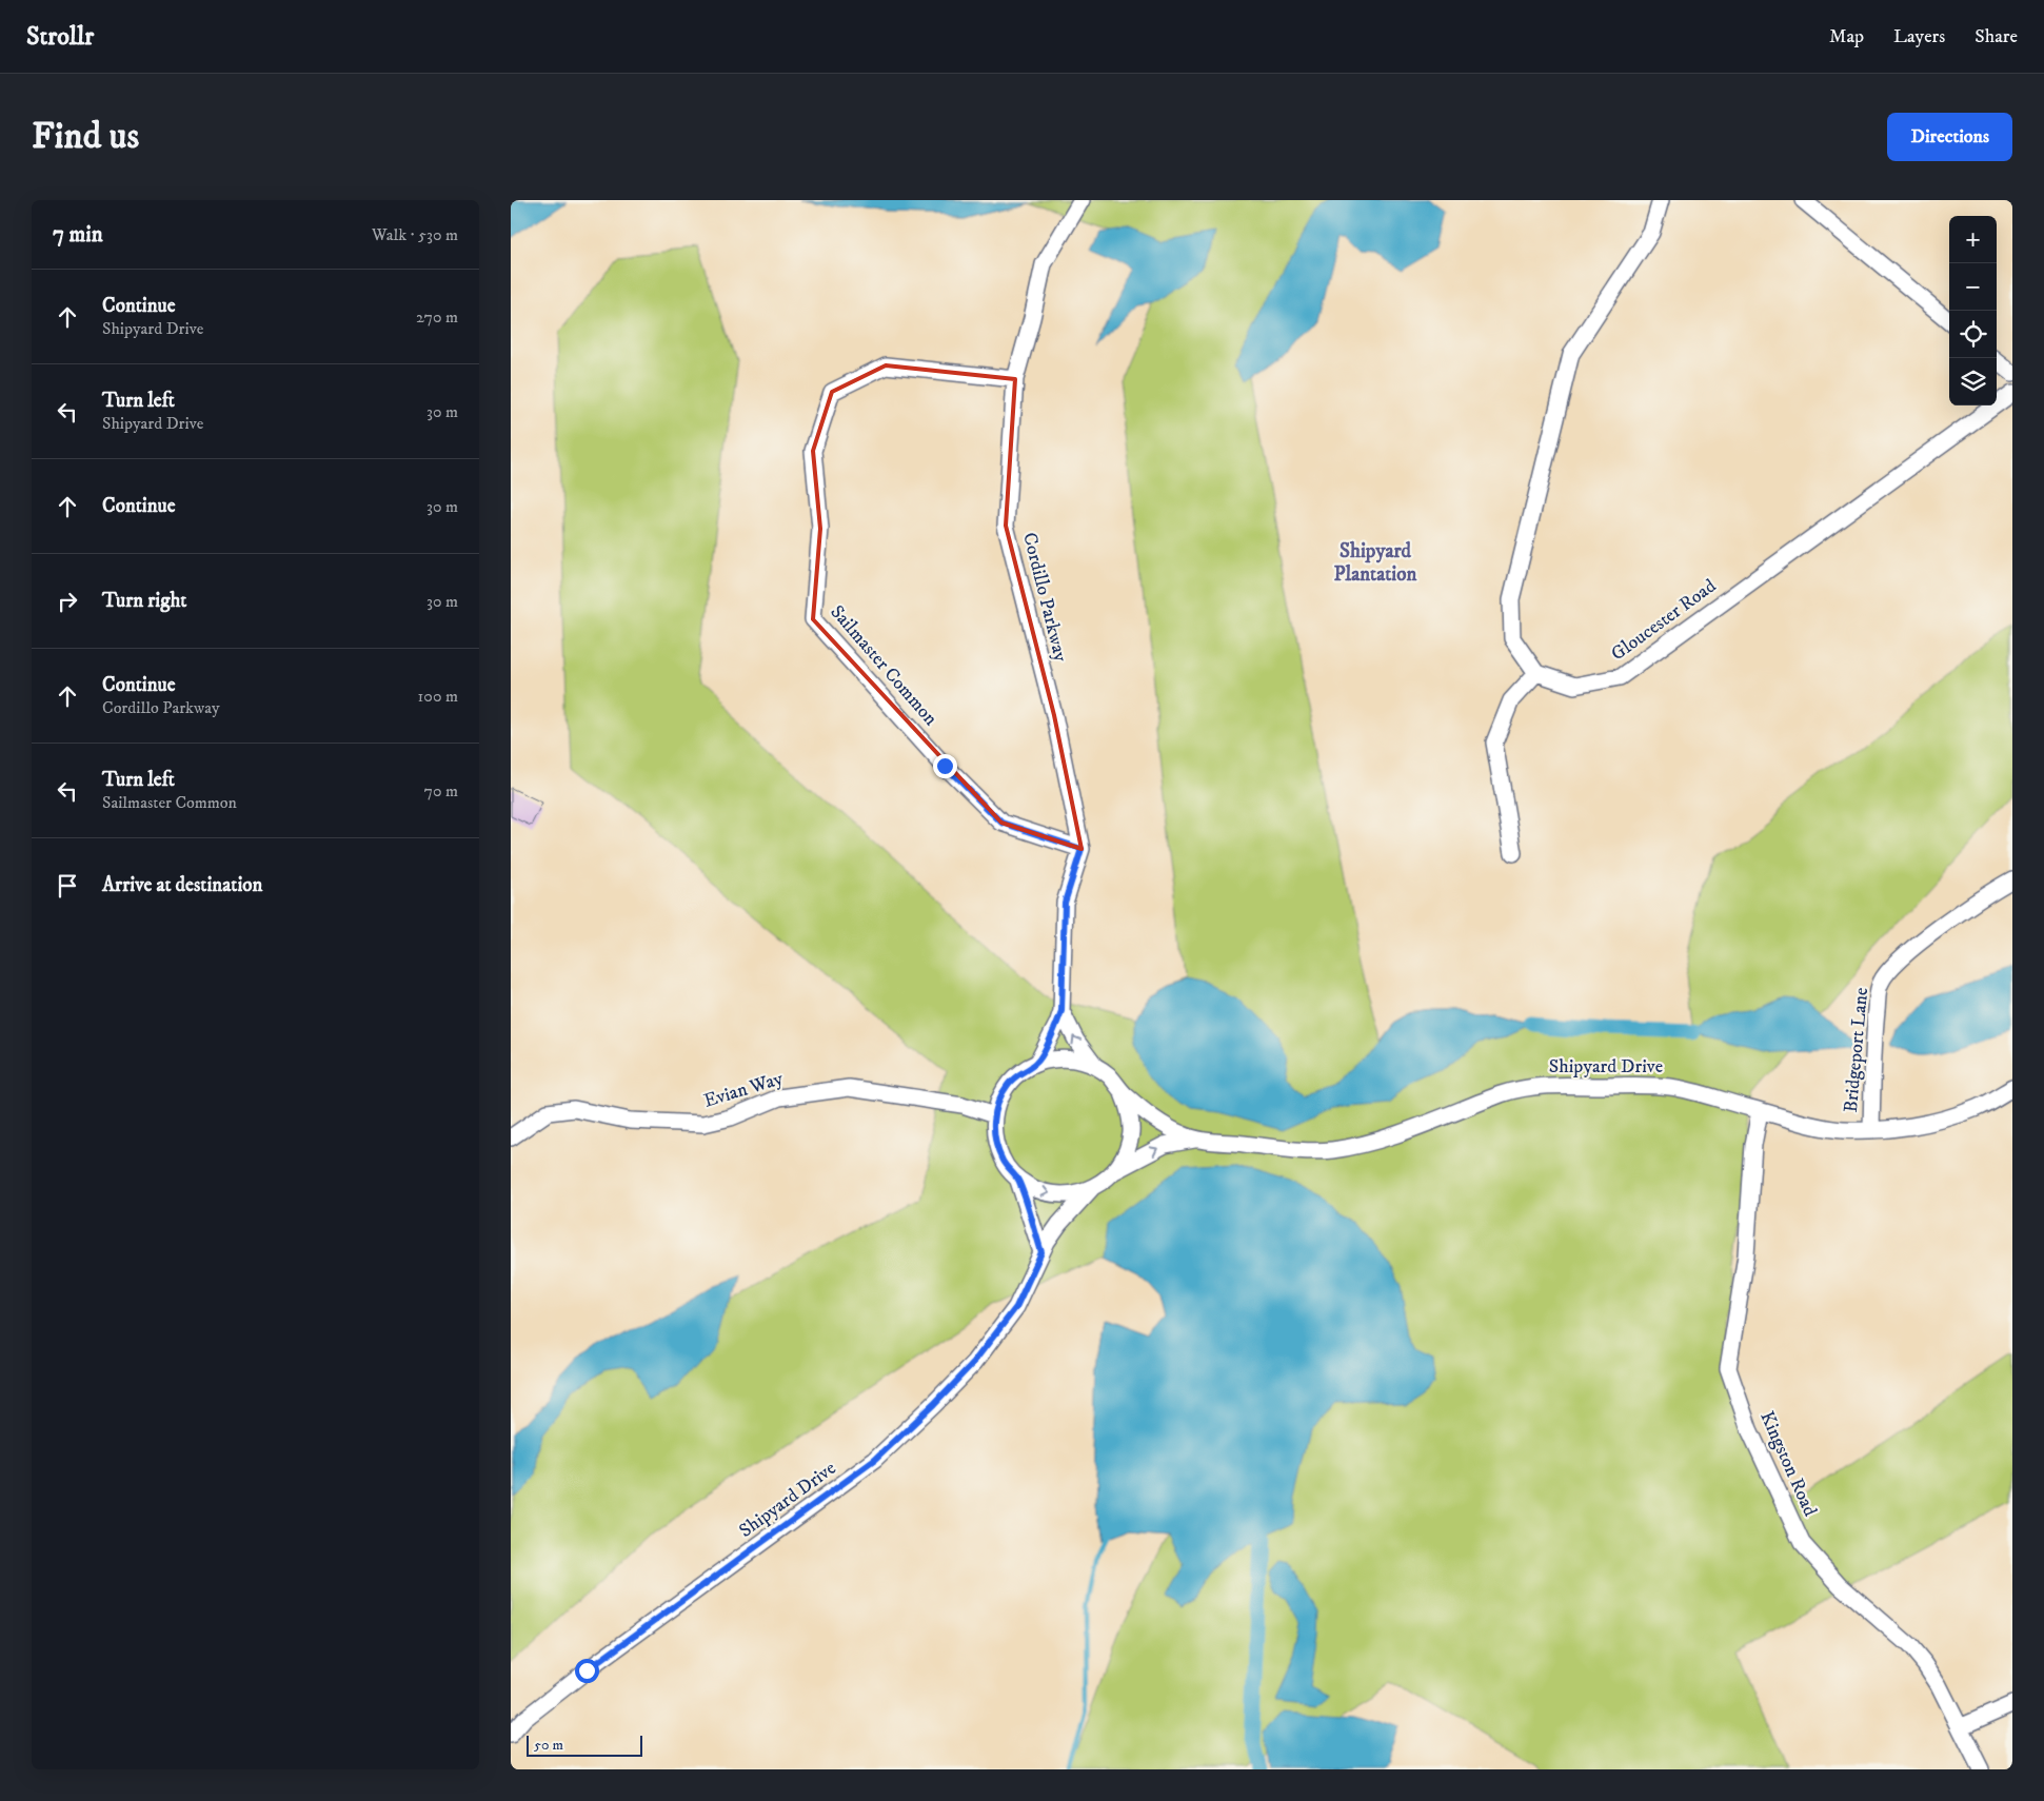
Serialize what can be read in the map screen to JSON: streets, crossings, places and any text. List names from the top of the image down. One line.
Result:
{"streets":{"street":["Cordillo Parkway","Gloucester Road","Sailmaster Common","Bridgeport Lane","Shipyard Drive","Evian Way","Kingston Road"]},"crossings":[["Cordillo Parkway","Sailmaster Common"],["Cordillo Parkway","Shipyard Drive"],["Cordillo Parkway","Evian Way"],["Bridgeport Lane","Shipyard Drive"],["Shipyard Drive","Evian Way"],["Shipyard Drive","Kingston Road"]],"districts":["Shipyard Plantation"],"scale_bar":"50 m","page":{"header":"Strollr","nav":["Map","Layers","Share"],"buttons":"Directions","title":"Find us","heading":["7 min","Walk · 530 m"],"map_buttons":["+","−"],"list":[["Continue","Shipyard Drive","270 m"],["Turn left","Shipyard Drive","30 m"],["Continue","30 m"],["Turn right","30 m"],["Continue","Cordillo Parkway","100 m"],["Turn left","Sailmaster Common","70 m"],"Arrive at destination"],"scale":"50 m"}}
